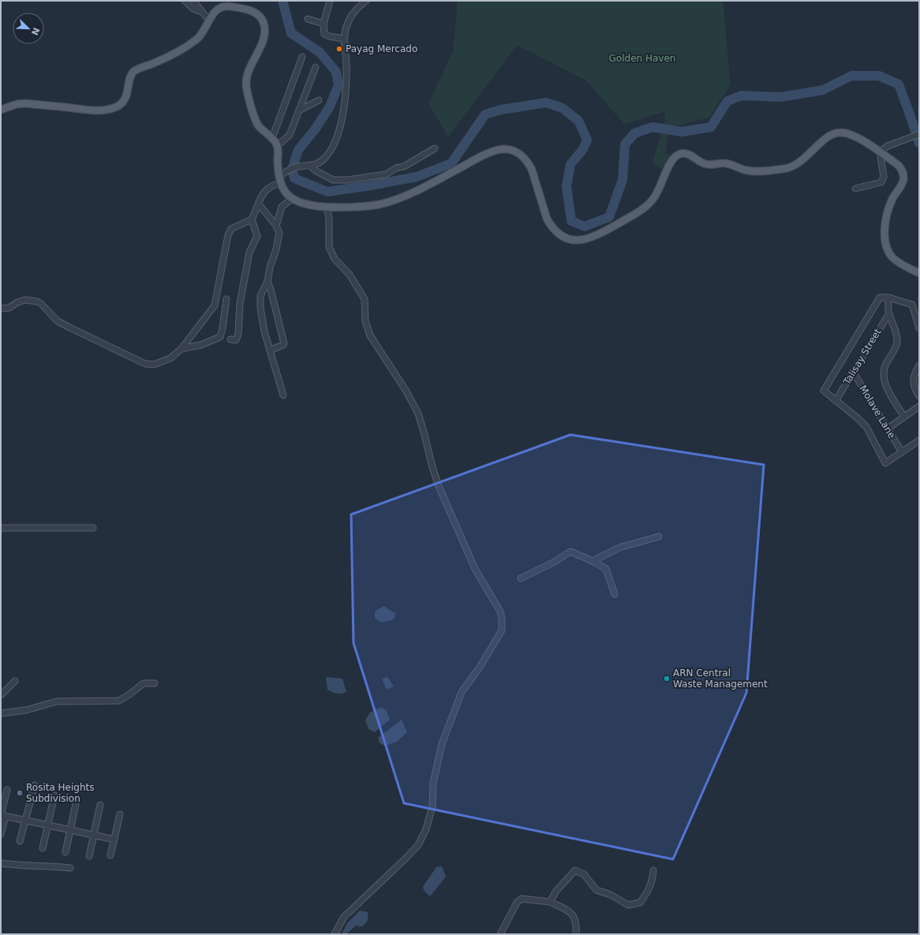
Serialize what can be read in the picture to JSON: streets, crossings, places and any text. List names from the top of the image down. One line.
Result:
{"streets":{"street":["Talisay Street","Molave Lane"]},"crossings":[["Talisay Street","Molave Lane"]],"parks":["Golden Haven"],"places":["Payag Mercado","ARN Central Waste Management","Rosita Heights Subdivision"],"north":"bottom right"}
